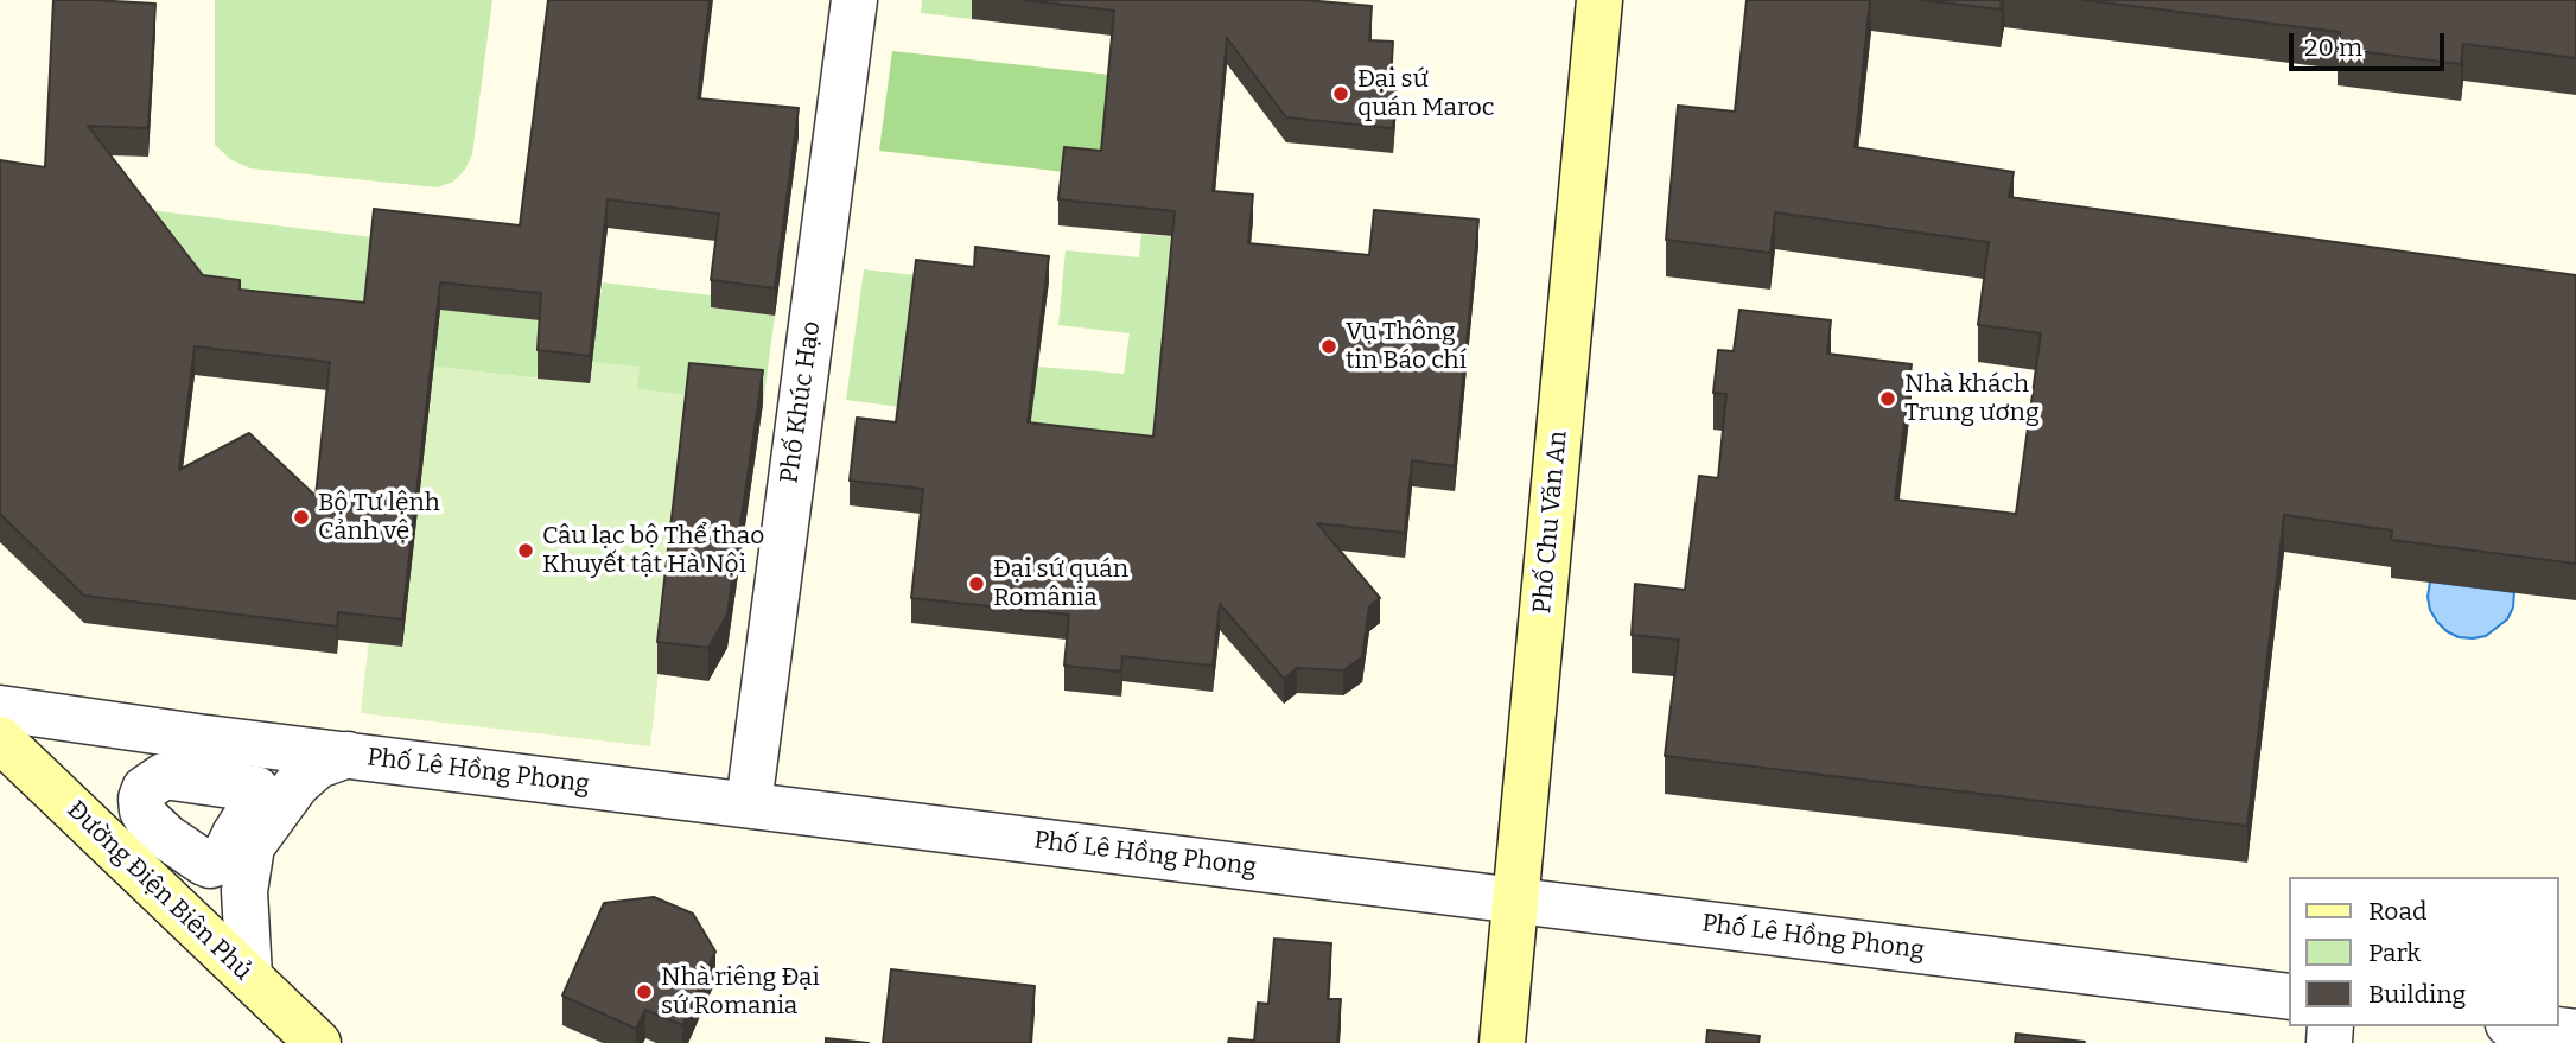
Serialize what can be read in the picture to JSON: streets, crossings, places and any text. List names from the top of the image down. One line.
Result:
{"streets":{"main road":["Phố Chu Văn An","Đường Điện Biên Phủ"],"street":["Phố Khúc Hạo","Phố Lê Hồng Phong"]},"crossings":[["Phố Khúc Hạo","Phố Lê Hồng Phong"],["Phố Chu Văn An","Phố Lê Hồng Phong"]],"places":["Đại sứ quán Maroc","Vụ Thông tin Báo chí","Nhà khách Trung ương","Bộ Tư lệnh Cảnh vệ","Câu lạc bộ Thể thao Khuyết tật Hà Nội","Đại sứ quán România","Nhà riêng Đại sứ Romania"],"legend":["Road","Park","Building"],"scale_bar":"20 m"}
